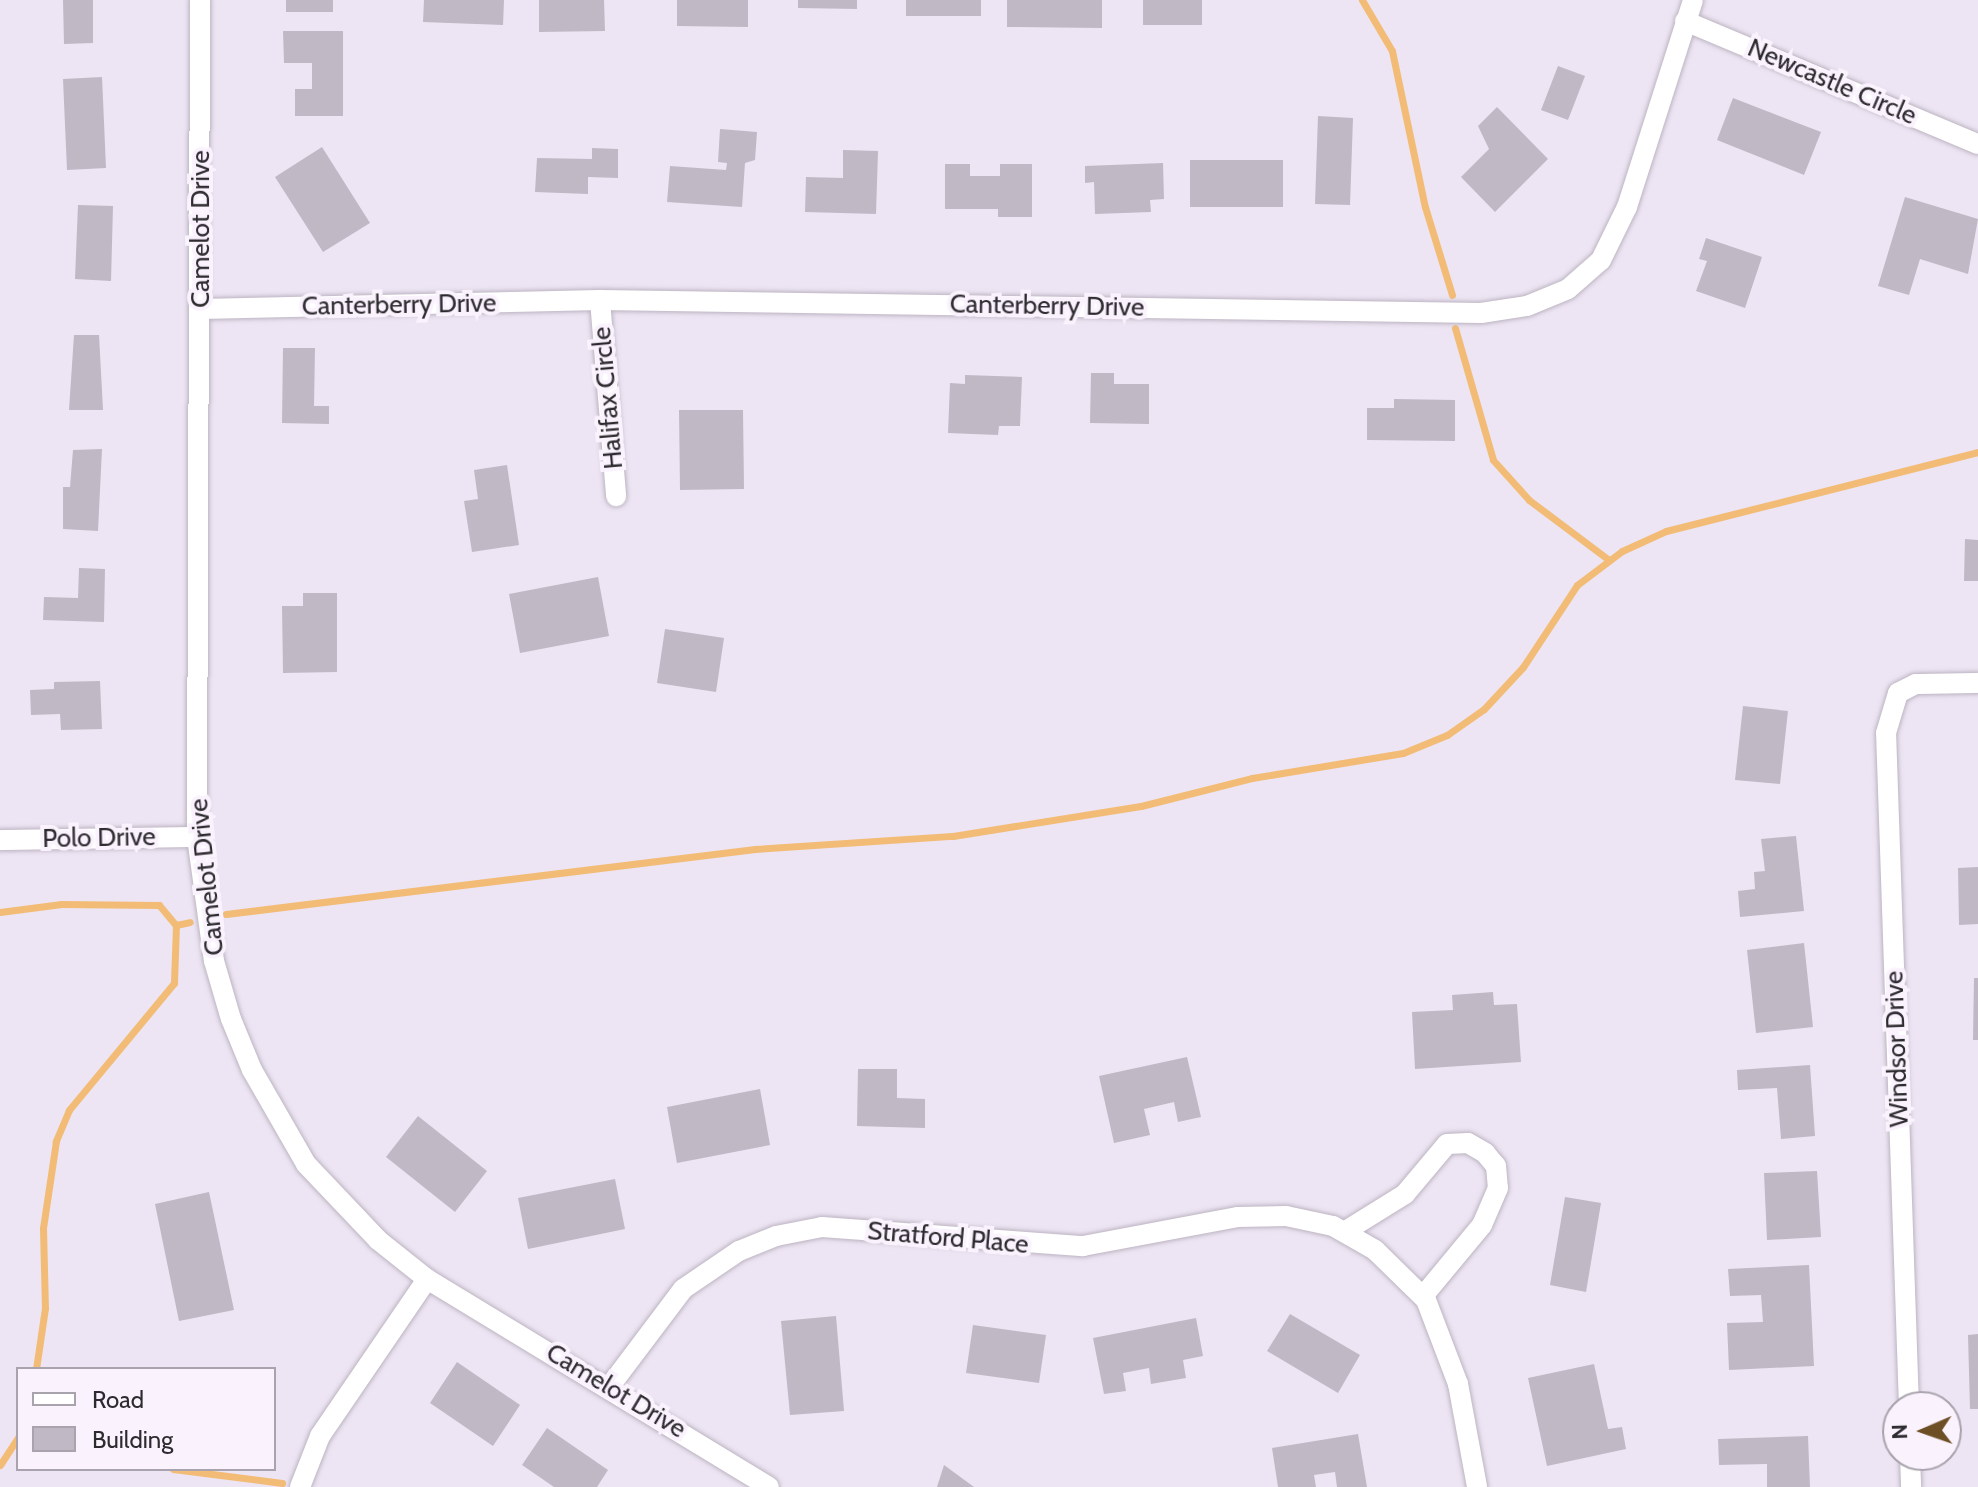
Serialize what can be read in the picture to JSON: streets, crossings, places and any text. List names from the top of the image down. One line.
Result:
{"streets":{"street":["Newcastle Circle","Camelot Drive","Canterberry Drive","Halifax Circle","Polo Drive","Windsor Drive","Stratford Place"]},"crossings":[["Newcastle Circle","Canterberry Drive"],["Camelot Drive","Canterberry Drive"],["Camelot Drive","Polo Drive"],["Camelot Drive","Stratford Place"],["Canterberry Drive","Halifax Circle"]],"legend":["Road","Building"],"north":"left"}
